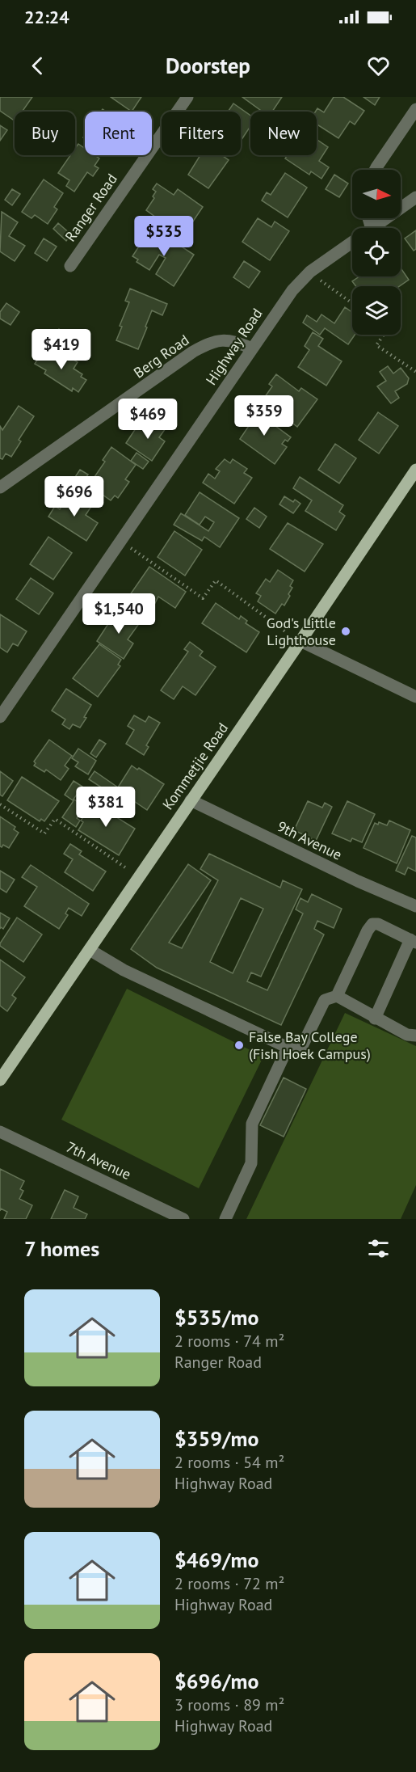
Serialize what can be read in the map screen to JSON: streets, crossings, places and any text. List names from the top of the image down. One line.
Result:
{"streets":{"main road":["Kommetjie Road"],"street":["Ranger Road","Highway Road","Berg Road","9th Avenue","7th Avenue"]},"crossings":[["Highway Road","Berg Road"],["Kommetjie Road","9th Avenue"]],"places":["God's Little Lighthouse","False Bay College (Fish Hoek Campus)"],"north":"right","page":{"status":"22:24","header":"Doorstep","chip":["Buy","Rent","Filters","New"],"price":["$535","$419","$359","$469","$696","$1,540","$381"],"heading":"7 homes","list":[{"name":"$535/mo","note":"2 rooms · 74 m² · Ranger Road"},{"name":"$359/mo","note":"2 rooms · 54 m² · Highway Road"},{"name":"$469/mo","note":"2 rooms · 72 m² · Highway Road"},{"name":"$696/mo","note":"3 rooms · 89 m² · Highway Road"}]}}
